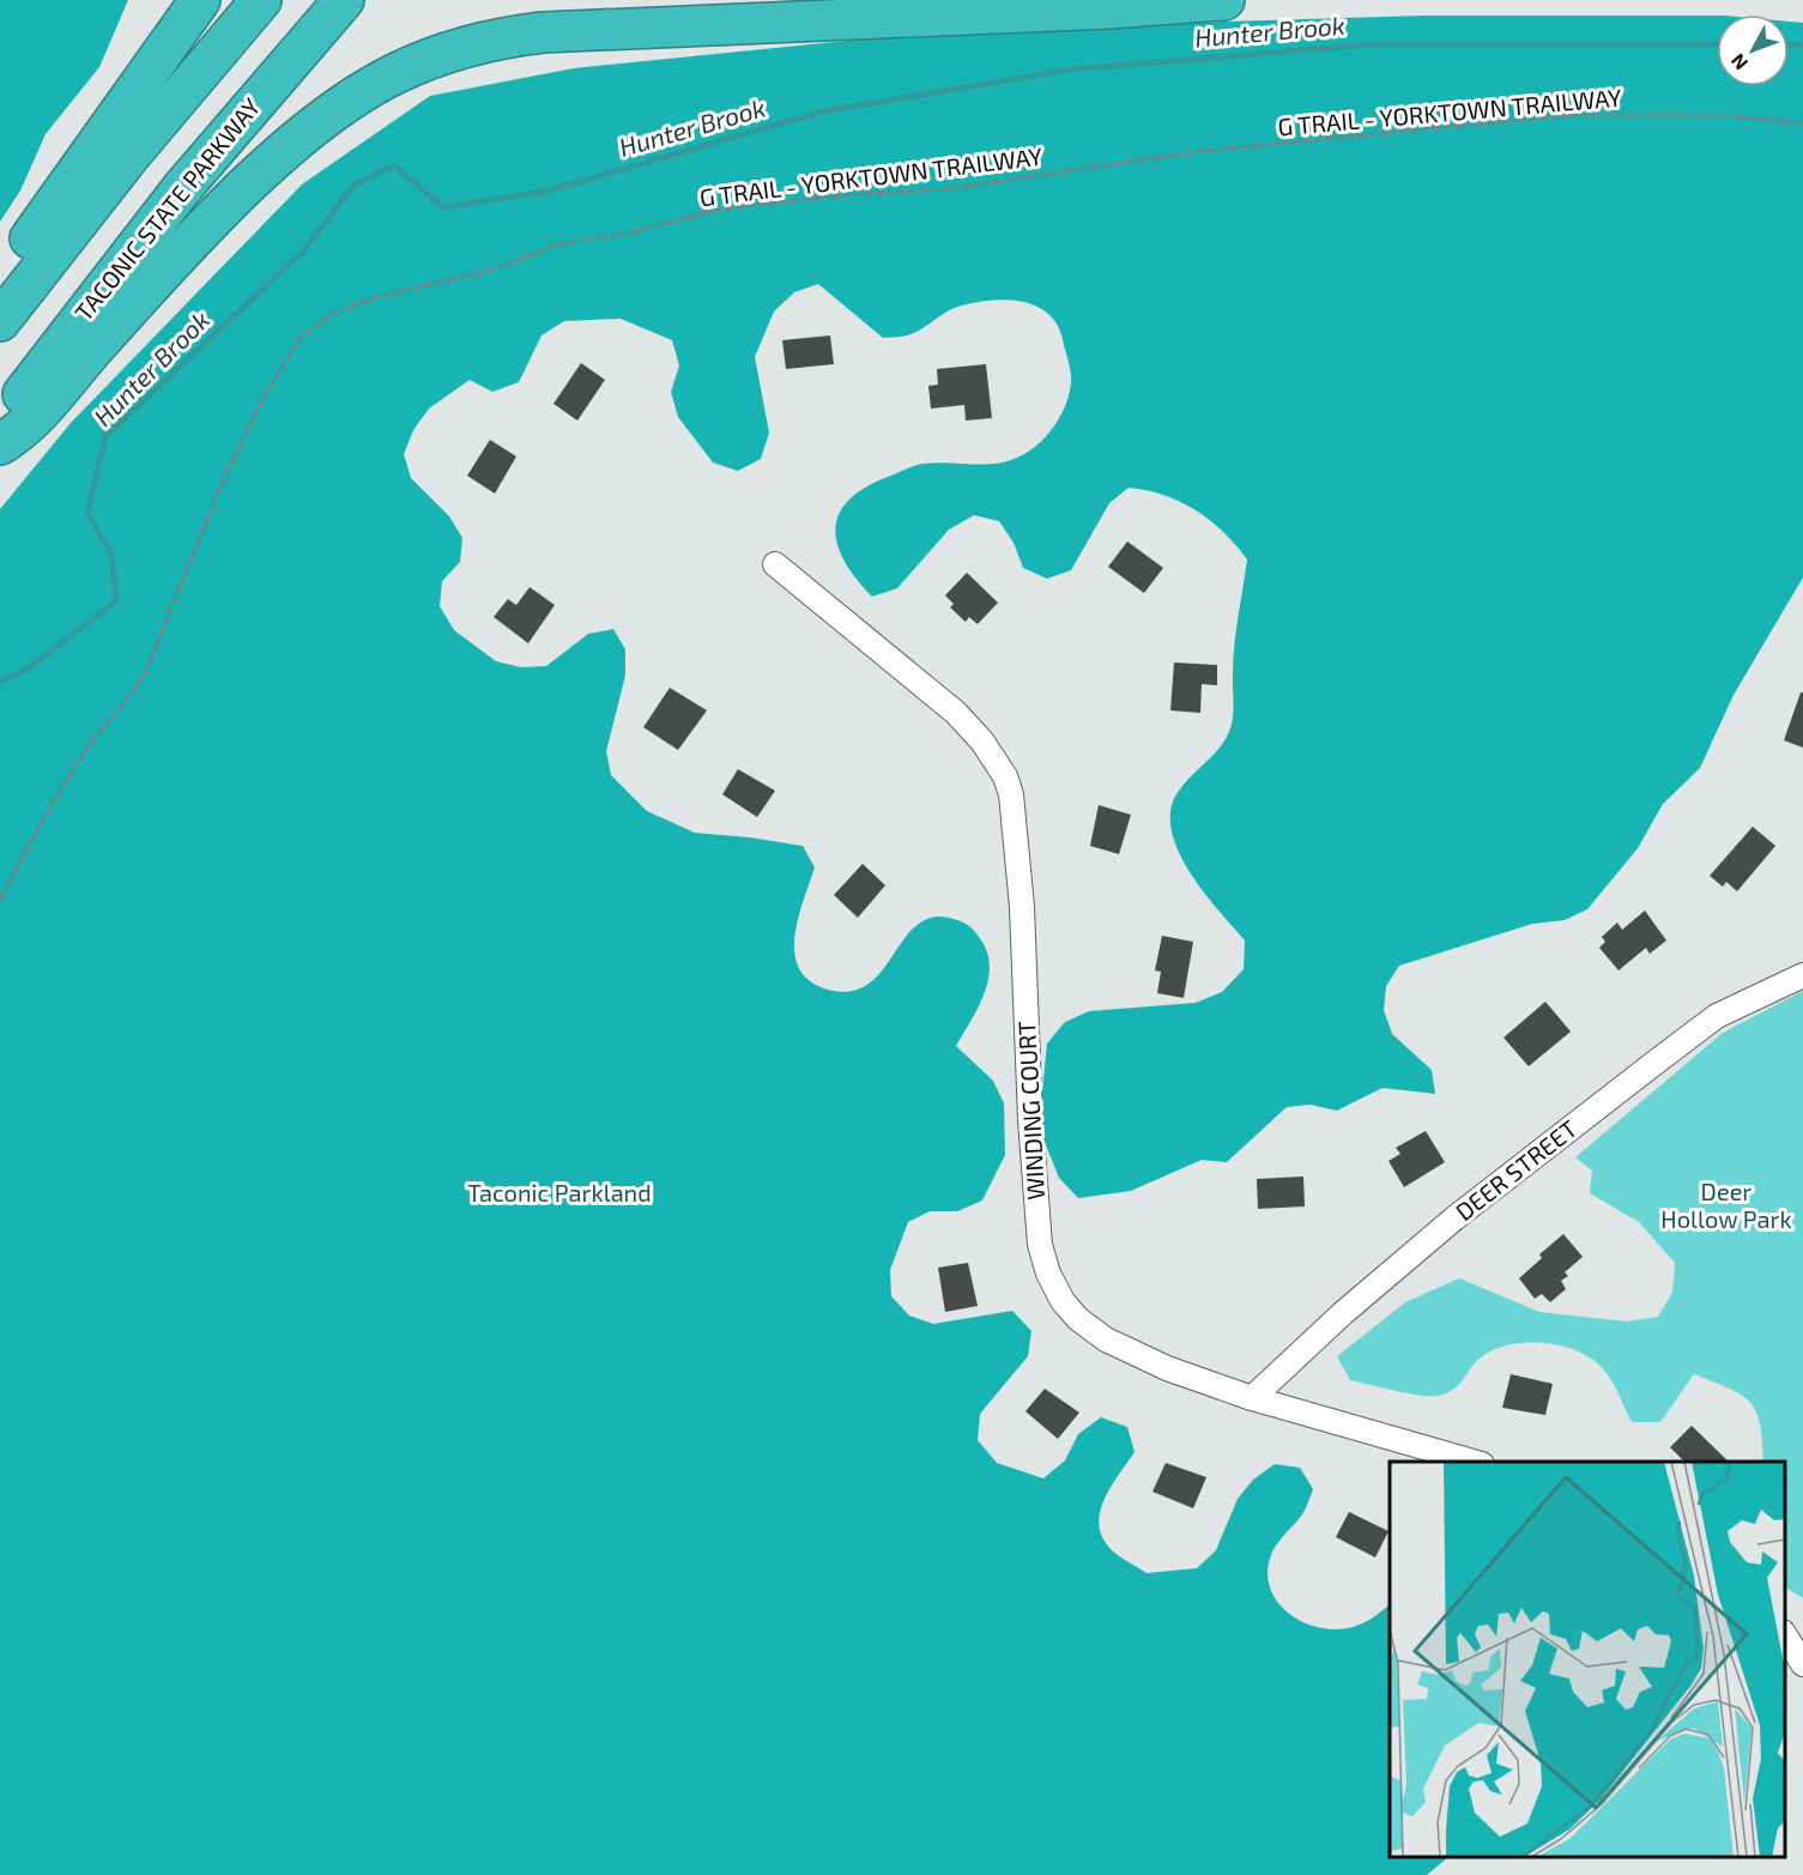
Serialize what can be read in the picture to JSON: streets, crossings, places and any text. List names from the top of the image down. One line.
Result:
{"streets":{"highway":["TACONIC STATE PARKWAY"],"street":["WINDING COURT","DEER STREET"],"path":["G TRAIL - YORKTOWN TRAILWAY"]},"crossings":[["WINDING COURT","DEER STREET"]],"water":["Hunter Brook"],"parks":["Deer Hollow Park","Taconic Parkland"],"north":"bottom left"}
